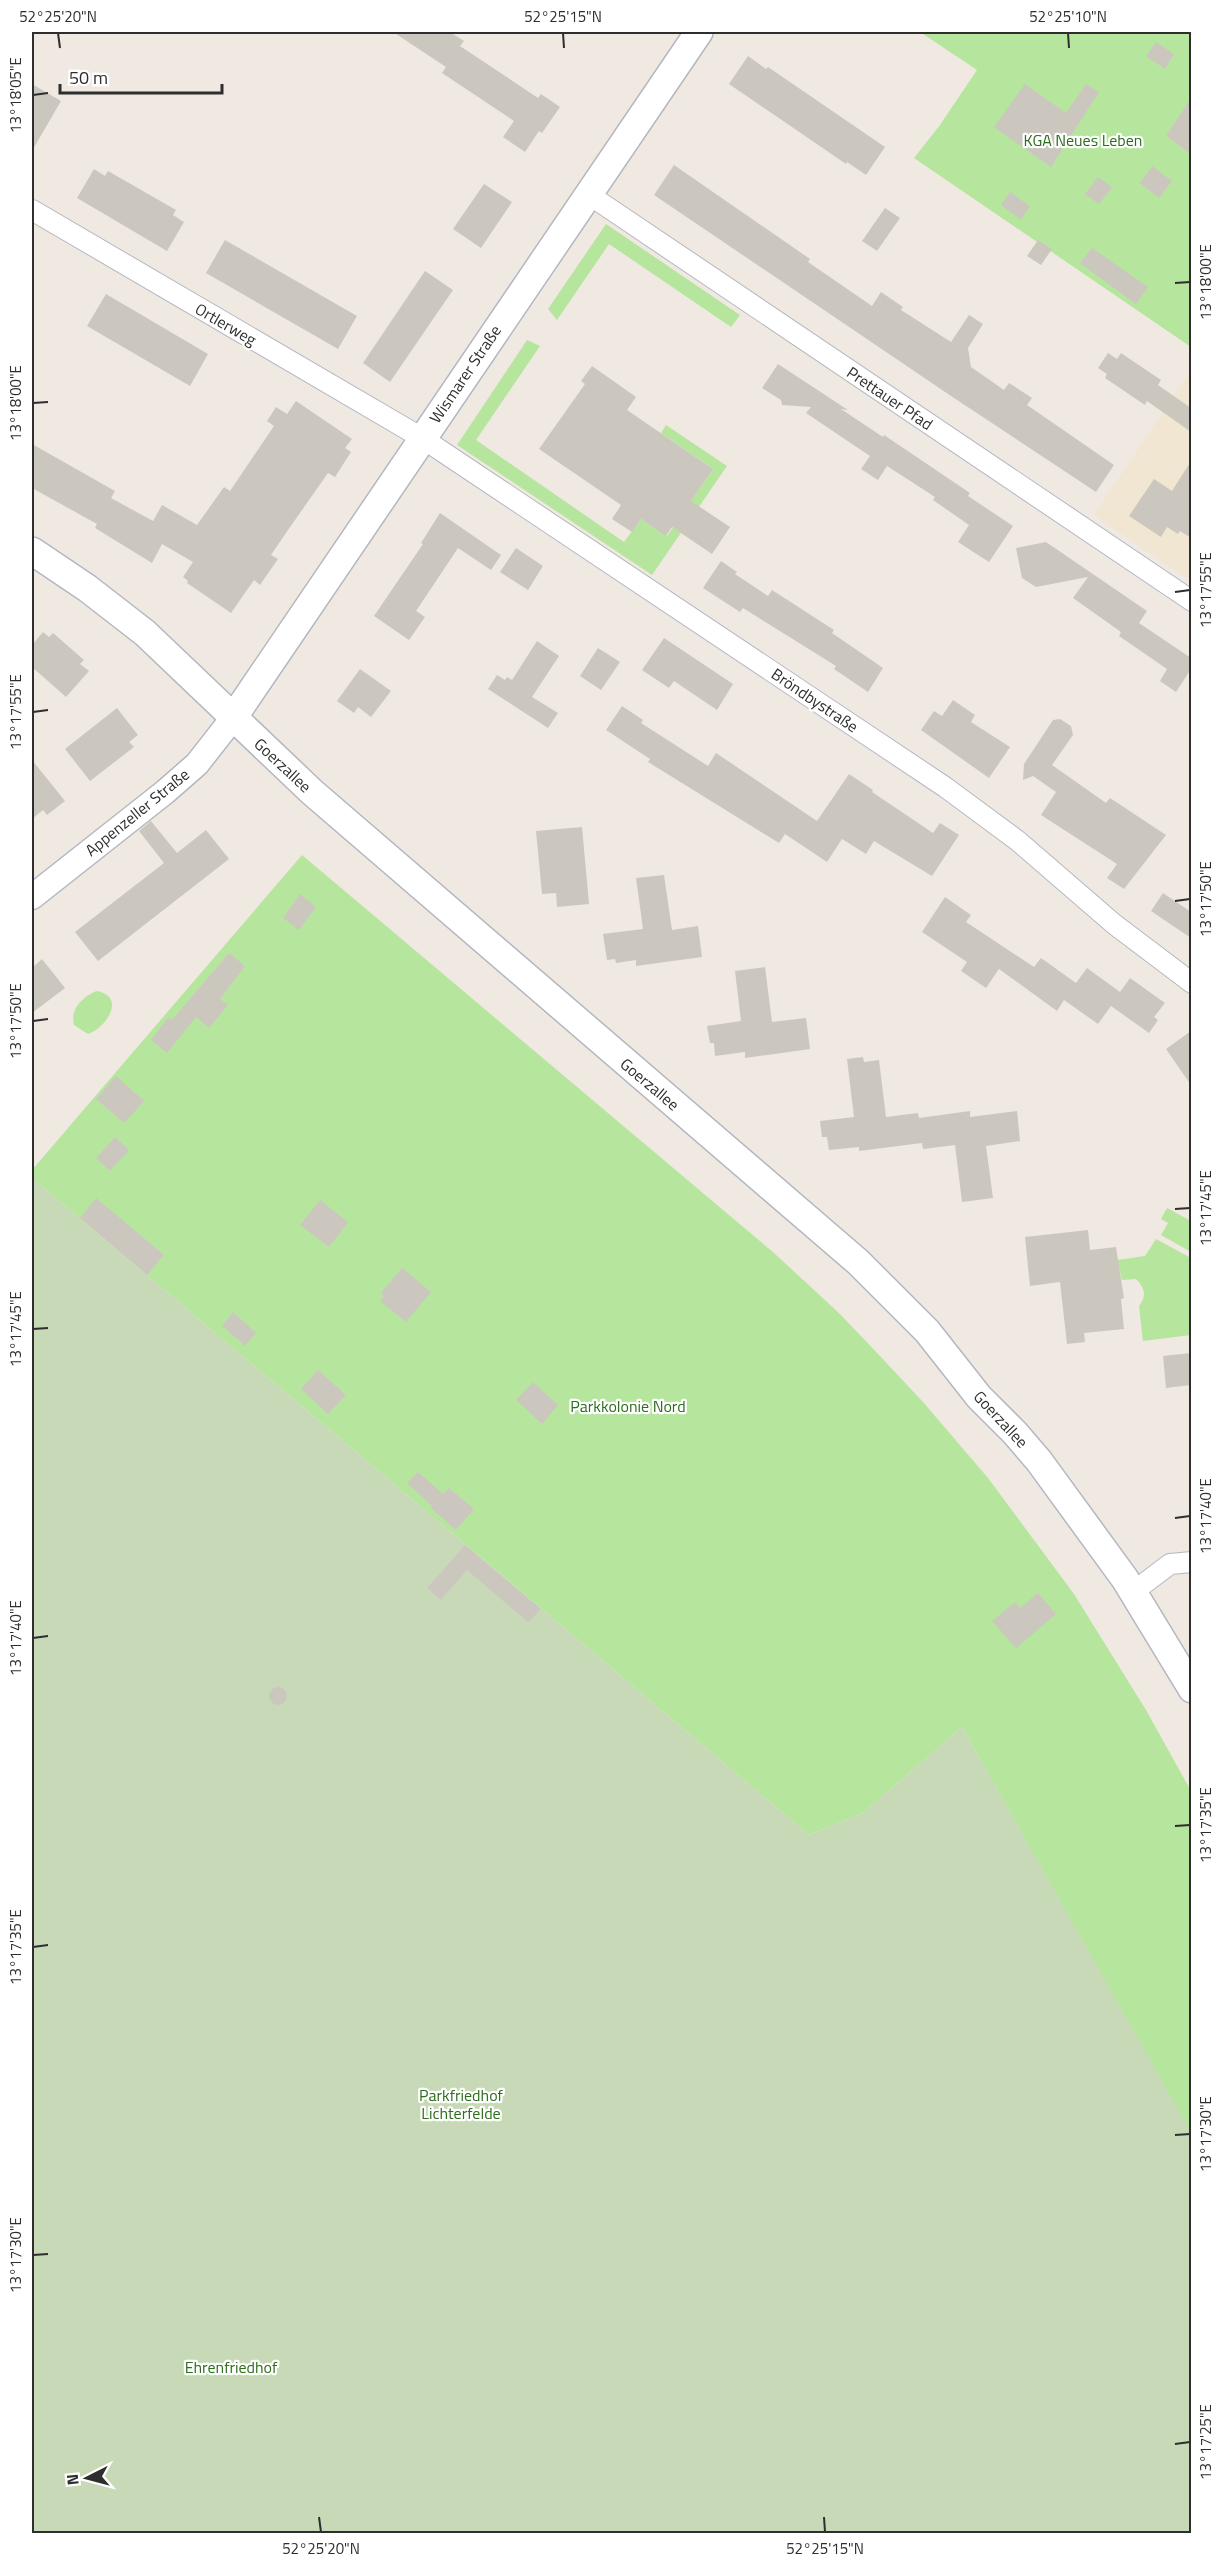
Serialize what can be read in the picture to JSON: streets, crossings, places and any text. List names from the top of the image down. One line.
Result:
{"streets":{"main road":["Wismarer Straße","Goerzallee"],"street":["Ortlerweg","Prettauer Pfad","Bröndbystraße","Appenzeller Straße"]},"crossings":[["Ortlerweg","Wismarer Straße"],["Ortlerweg","Bröndbystraße"],["Wismarer Straße","Prettauer Pfad"],["Wismarer Straße","Bröndbystraße"],["Wismarer Straße","Goerzallee"],["Wismarer Straße","Appenzeller Straße"],["Goerzallee","Appenzeller Straße"]],"parks":["KGA Neues Leben","Parkkolonie Nord","Parkfriedhof Lichterfelde","Ehrenfriedhof"],"scale_bar":"50 m","north":"left","coordinates":["52°25'20\"N","52°25'15\"N","52°25'10\"N","13°18'05\"E","13°18'00\"E","13°17'55\"E","13°17'50\"E","13°17'45\"E","13°17'40\"E","13°17'35\"E","13°17'30\"E","13°17'25\"E"]}
